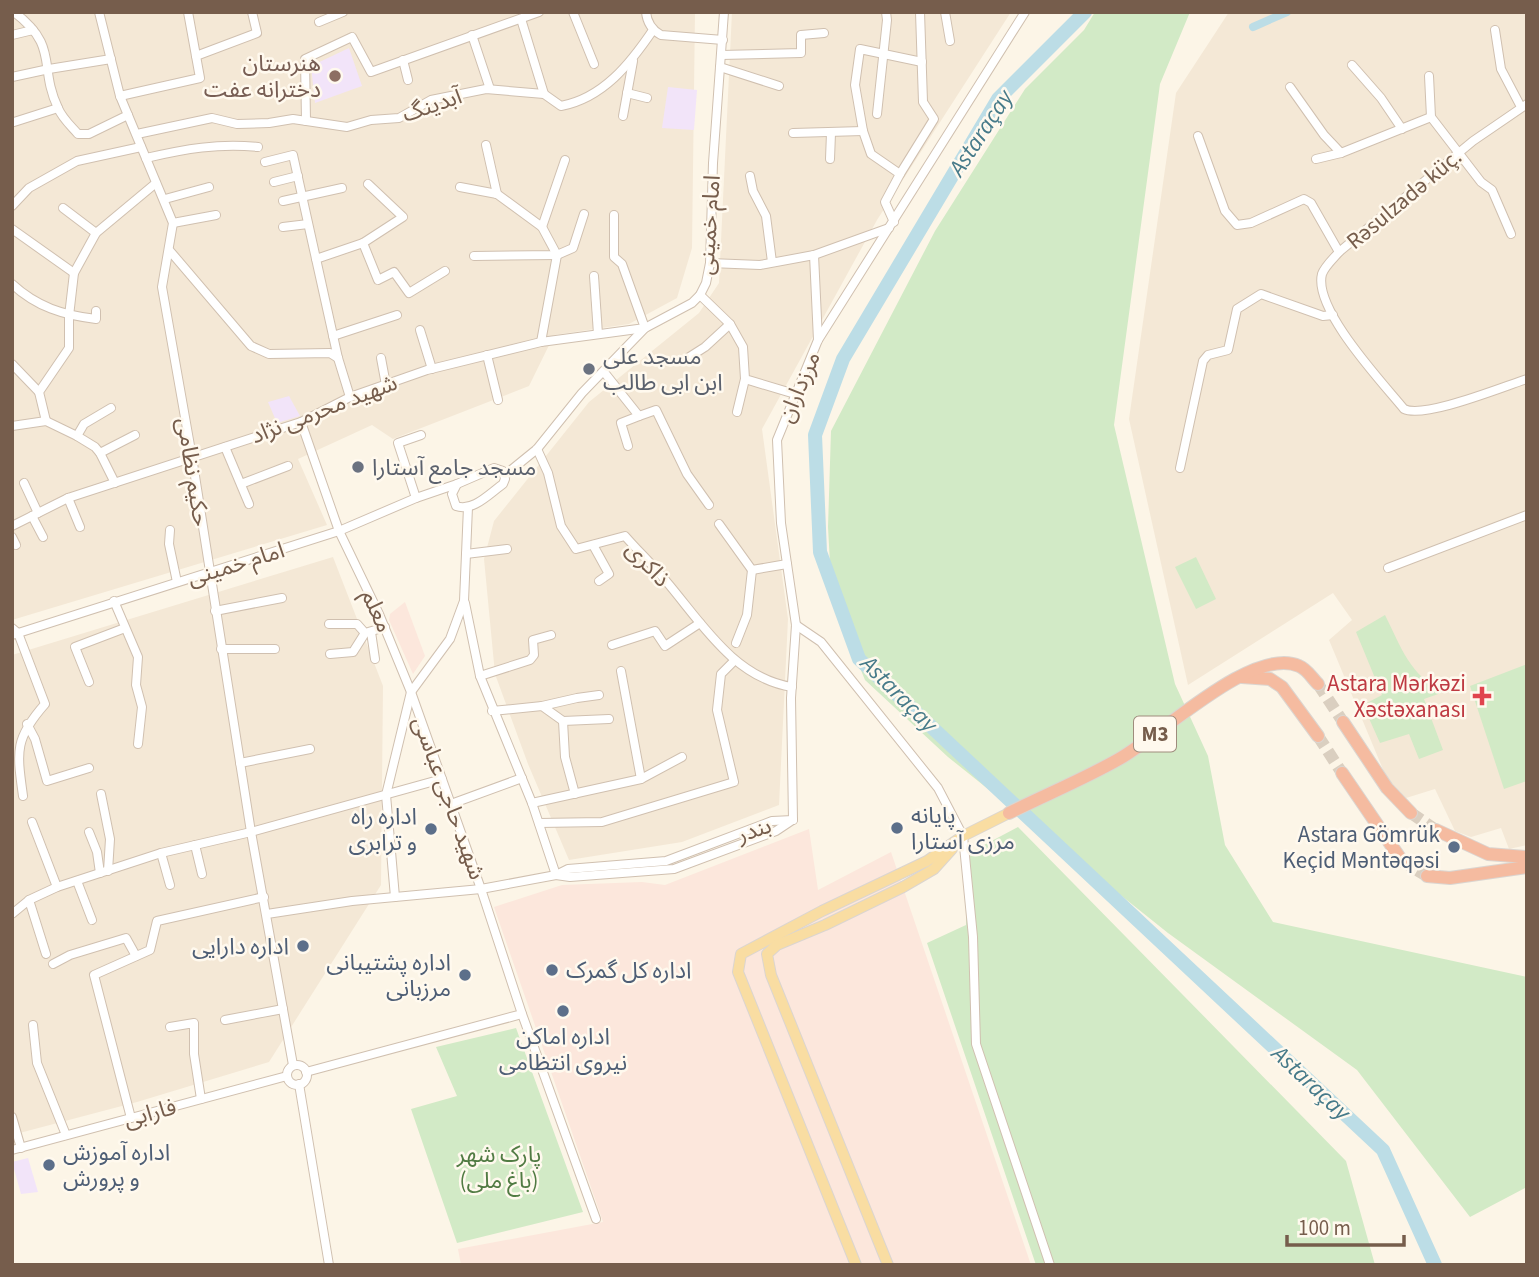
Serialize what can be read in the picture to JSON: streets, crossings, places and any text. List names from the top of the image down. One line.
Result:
{"streets":{"highway":["M3"],"street":["آبدینگ","Rəsulzadə küç.","امام خمینی","مرزداران","شهید محرمی نژاد","حکیم نظامی","ذاکری","معلم","شهید حاجی عباسی","بندر","فارابی"]},"crossings":[["آبدینگ","حکیم نظامی"],["امام خمینی","شهید محرمی نژاد"],["امام خمینی","حکیم نظامی"],["امام خمینی","ذاکری"],["امام خمینی","معلم"],["امام خمینی","شهید حاجی عباسی"],["مرزداران","ذاکری"],["مرزداران","بندر"],["شهید محرمی نژاد","حکیم نظامی"],["شهید محرمی نژاد","معلم"],["حکیم نظامی","بندر"],["حکیم نظامی","فارابی"],["معلم","شهید حاجی عباسی"],["شهید حاجی عباسی","بندر"]],"water":["Astaraçay"],"parks":["پارک شهر (باغ ملی)"],"places":{"other":["هنرستان دخترانه عفت","مسجد علی ابن ابی طالب","مسجد جامع آستارا","پایانه مرزی آستارا","اداره راه و ترابری","Astara Gömrük Keçid Məntəqəsi","اداره دارایی","اداره کل گمرک","اداره پشتیبانی مرزبانی","اداره اماکن نیروی انتظامی","اداره آموزش و پرورش"],"health":["Astara Mərkəzi Xəstəxanası"]},"scale_bar":"100 m"}
